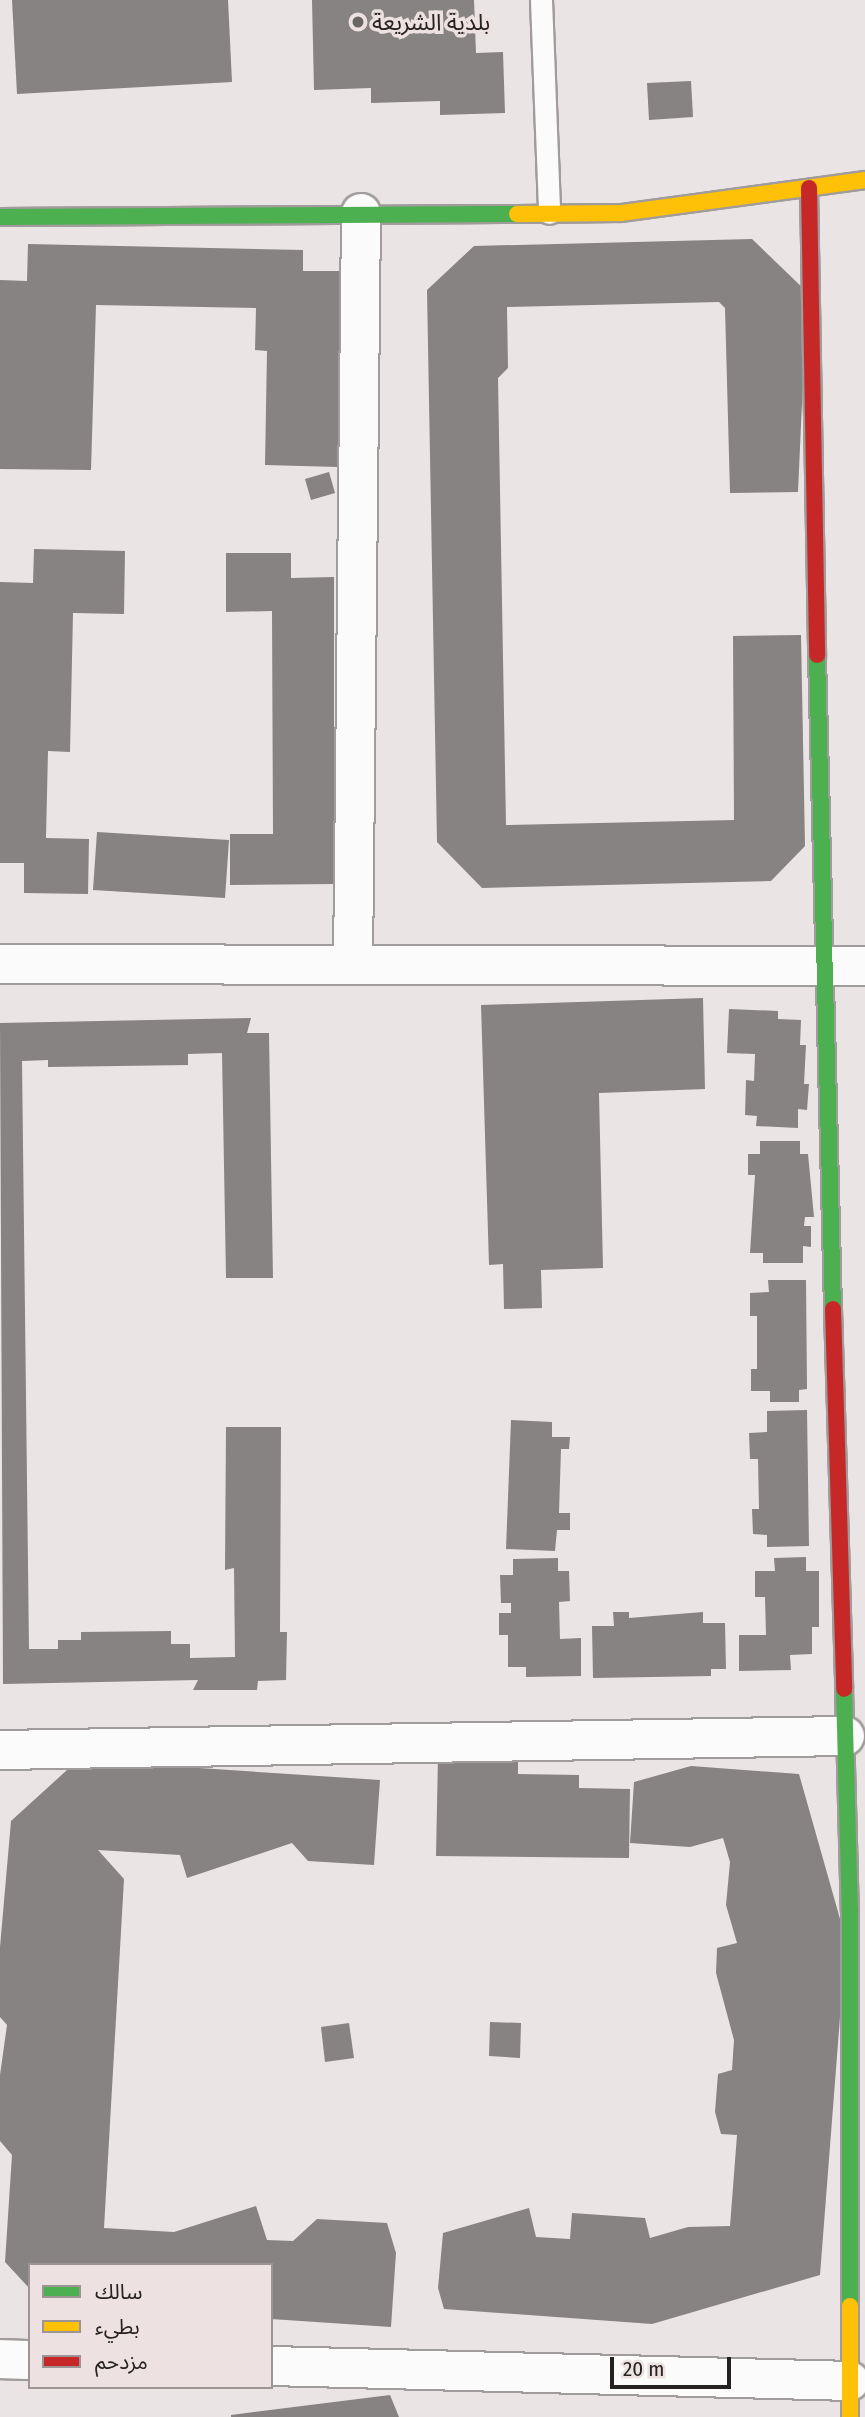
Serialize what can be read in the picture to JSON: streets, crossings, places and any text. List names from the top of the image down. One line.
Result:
{"places":["بلدية الشريعة"],"legend":["سالك","بطيء","مزدحم"],"scale_bar":"20 m"}
